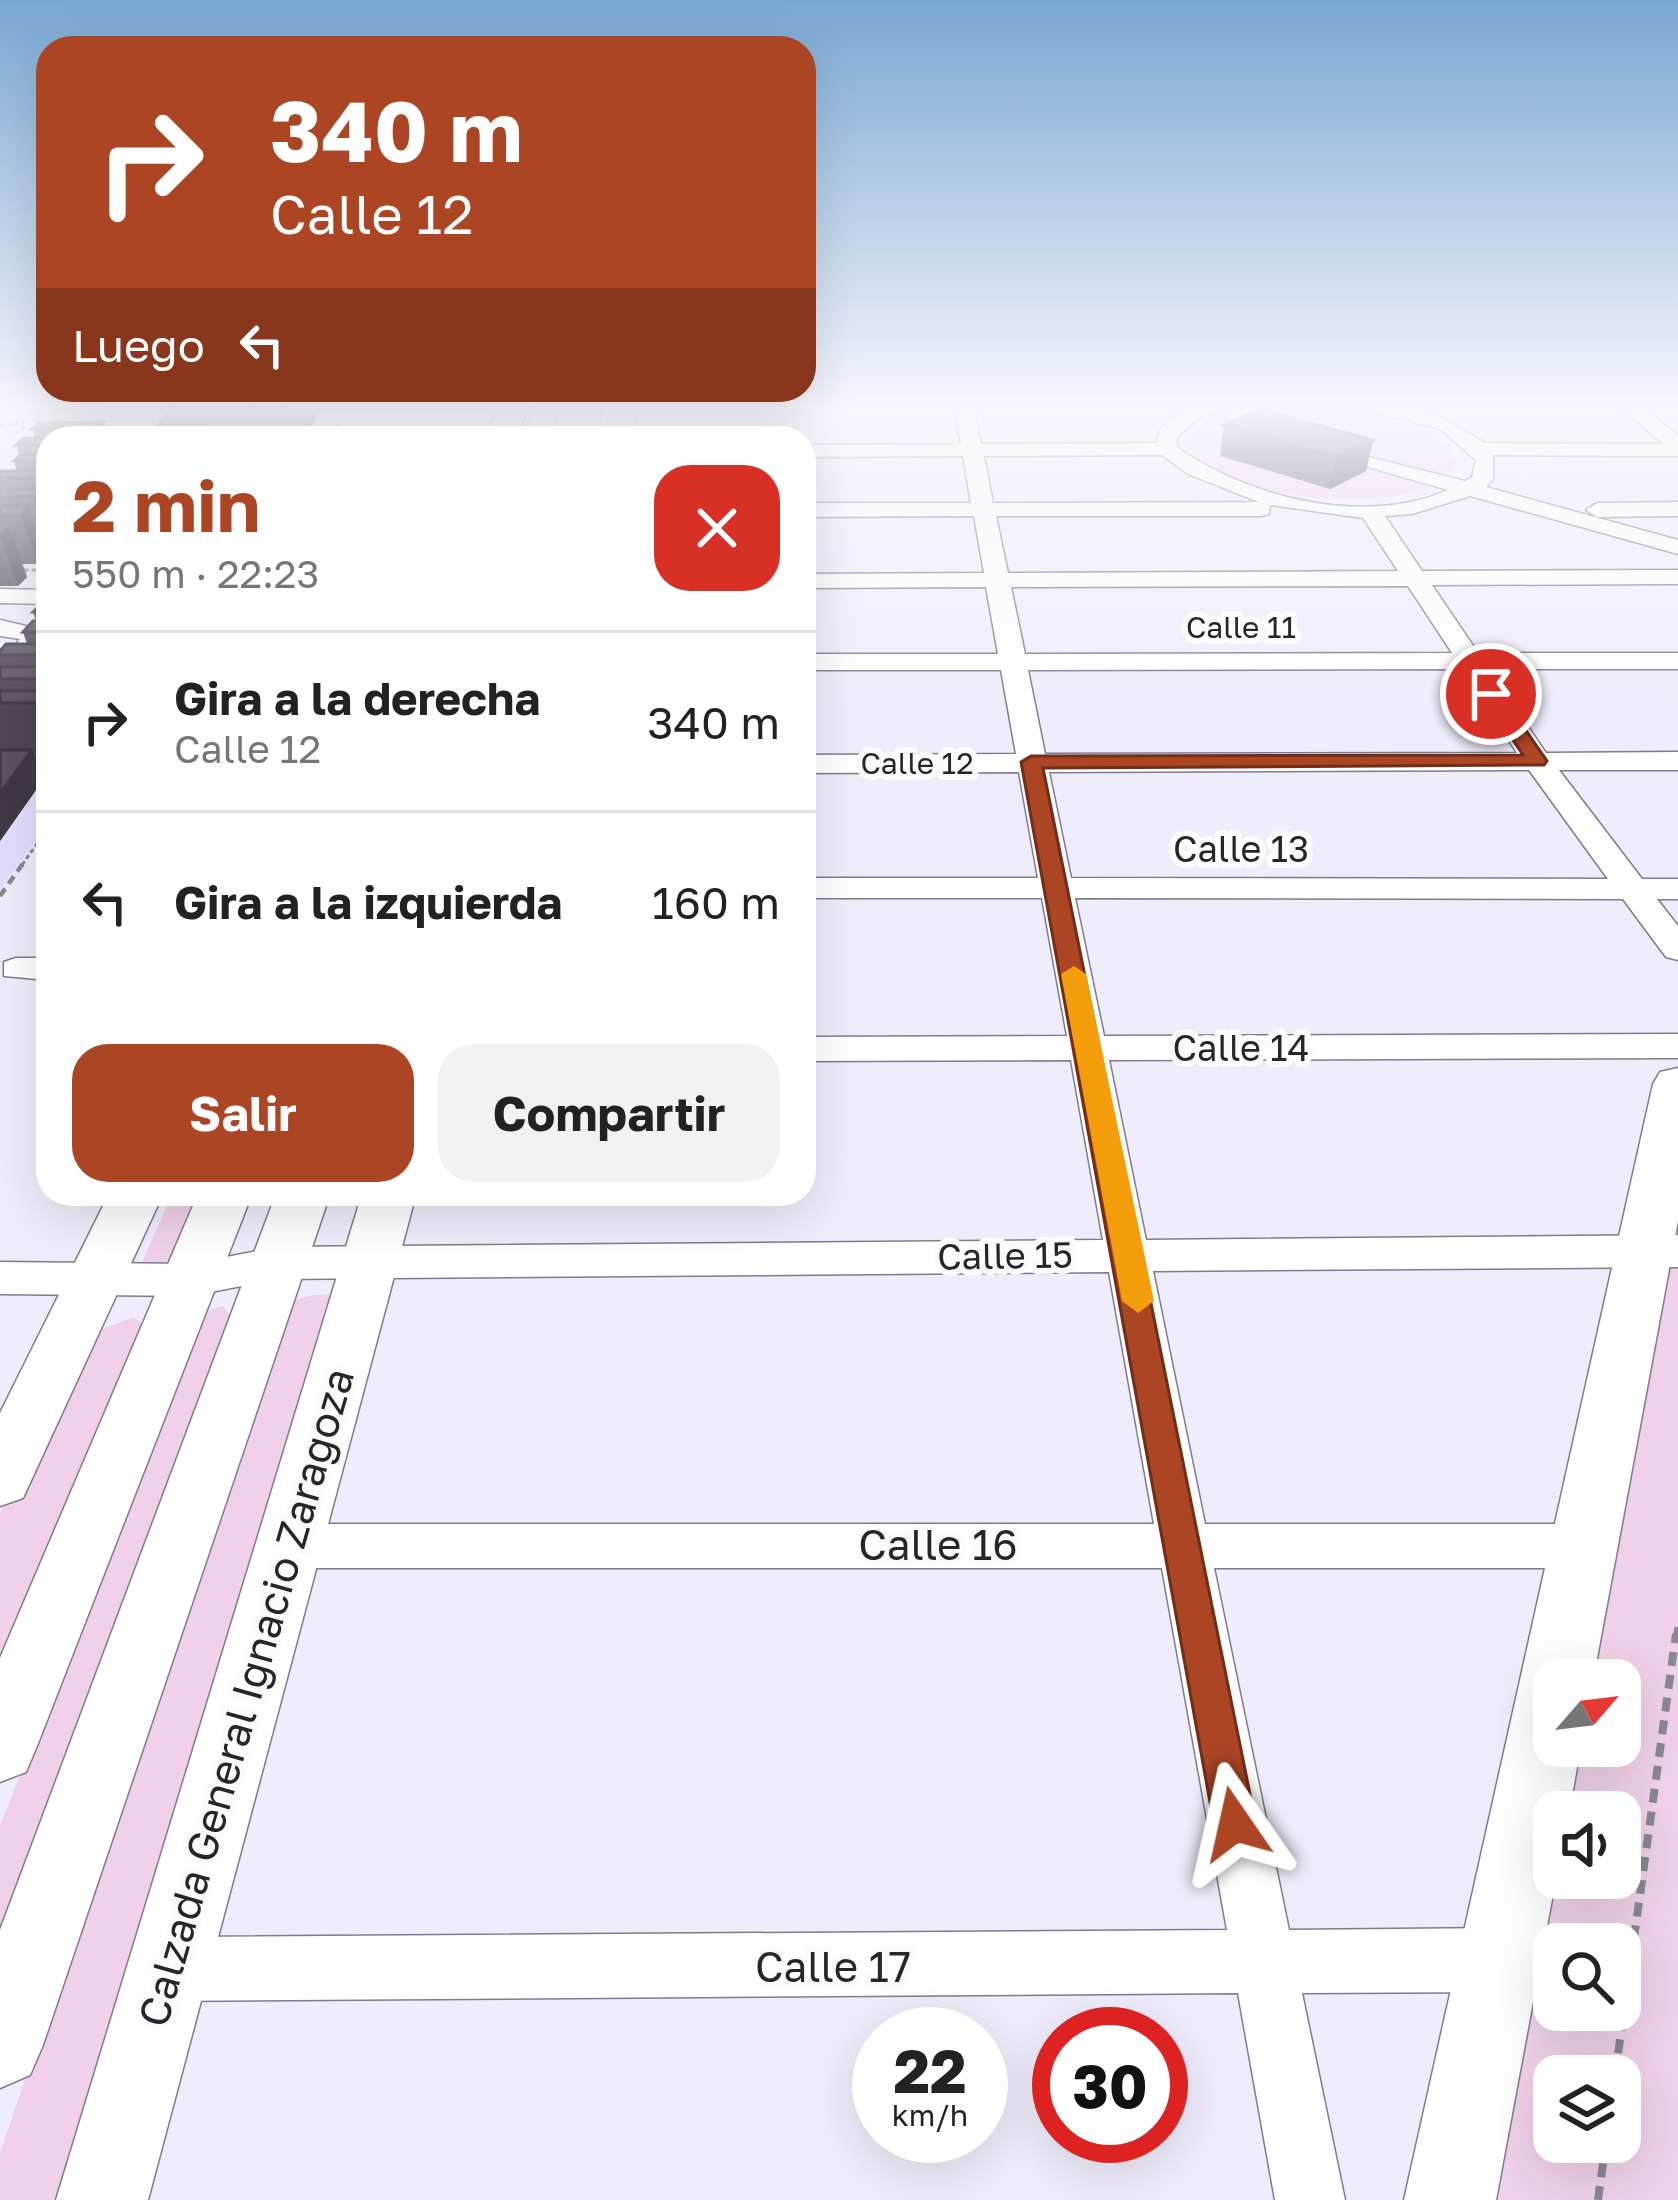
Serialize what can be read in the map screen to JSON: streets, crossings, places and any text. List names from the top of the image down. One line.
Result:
{"streets":{"main road":["Calzada General Ignacio Zaragoza"],"street":["Calle 11","Calle 12","Calle 13","Calle 14","Calle 15","Calle 16","Calle 17"]},"crossings":[["Calle 15","Calzada General Ignacio Zaragoza"],["Calle 16","Calzada General Ignacio Zaragoza"],["Calzada General Ignacio Zaragoza","Calle 17"]],"north":"top right","page":{"turn":["340 m","Calle 12"],"then":"Luego","heading":["2 min","550 m · 22:23"],"list":[{"name":"Gira a la derecha","note":"Calle 12","value":"340 m"},{"name":"Gira a la izquierda","value":"160 m"}],"buttons":["Salir","Compartir"],"speed":"22 km/h","limit":"30"}}
